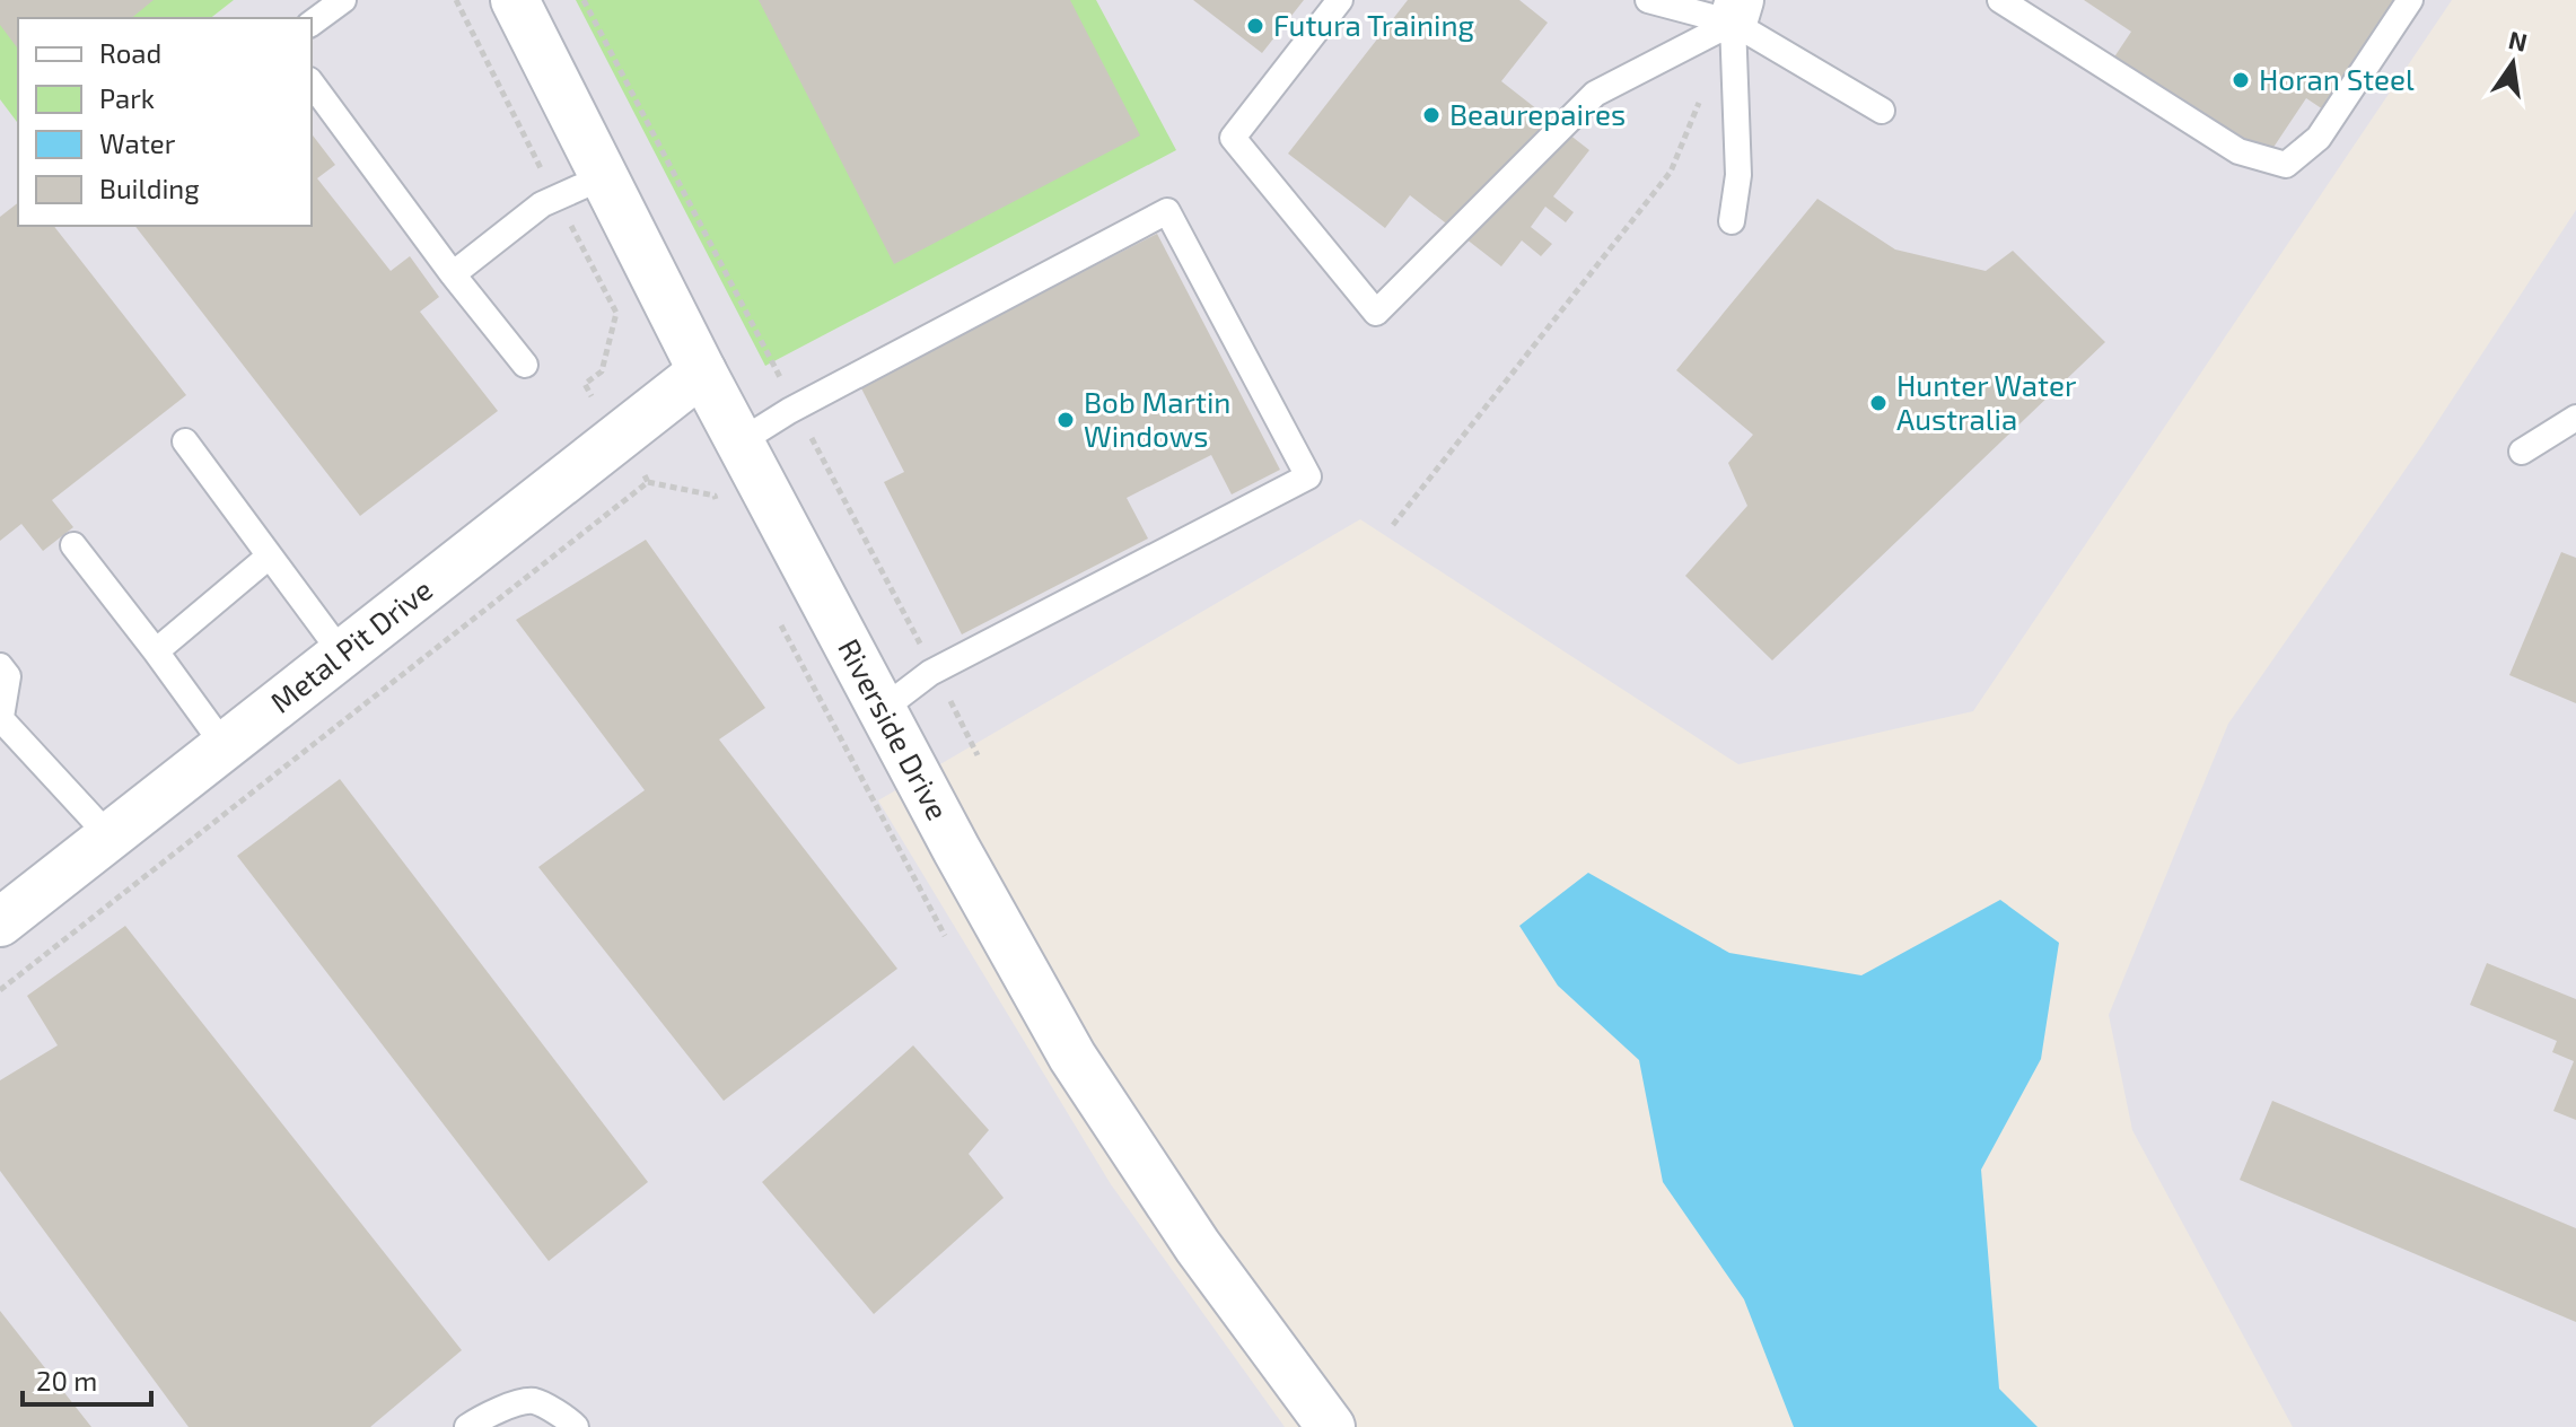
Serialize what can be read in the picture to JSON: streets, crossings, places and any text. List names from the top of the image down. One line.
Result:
{"streets":{"street":["Metal Pit Drive","Riverside Drive"]},"crossings":[["Metal Pit Drive","Riverside Drive"]],"places":["Futura Training","Horan Steel","Beaurepaires","Hunter Water Australia","Bob Martin Windows"],"legend":["Road","Park","Water","Building"],"scale_bar":"20 m","north":"top"}
